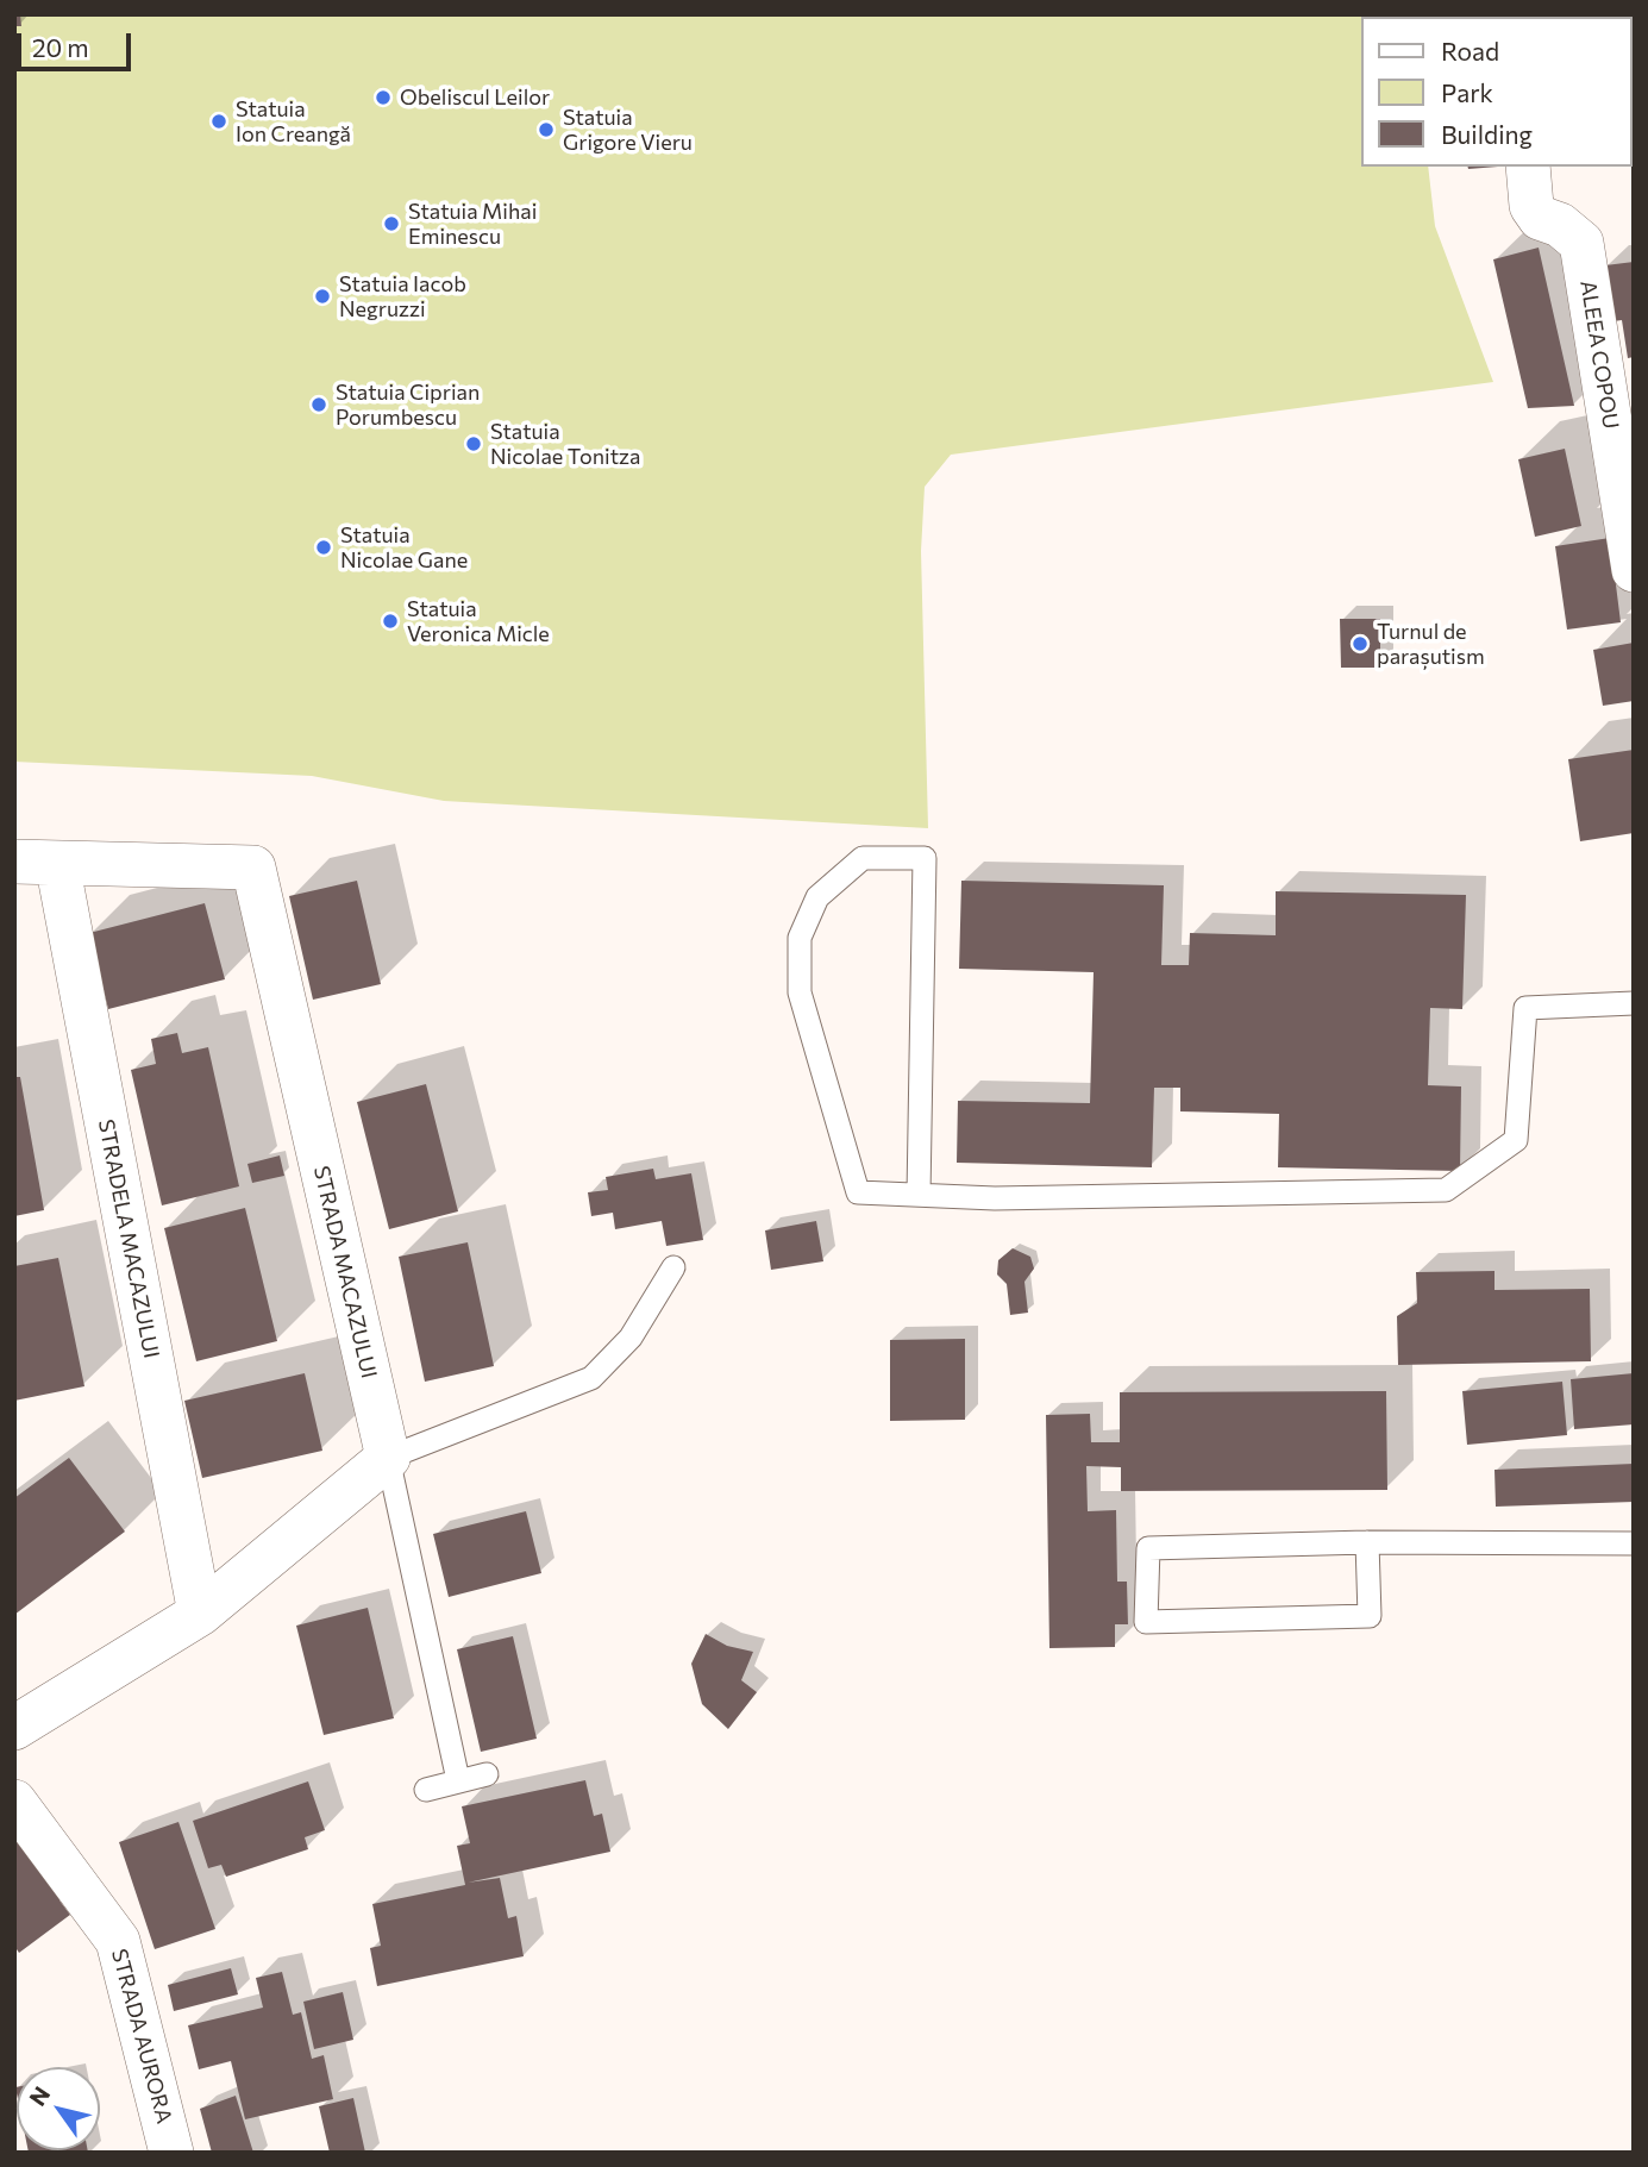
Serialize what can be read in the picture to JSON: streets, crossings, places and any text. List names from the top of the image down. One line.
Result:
{"streets":{"street":["ALEEA COPOU","STRADELA MACAZULUI","STRADA MACAZULUI","STRADA AURORA"]},"crossings":[["STRADELA MACAZULUI","STRADA MACAZULUI"]],"places":["Obeliscul Leilor","Statuia Ion Creangă","Statuia Grigore Vieru","Statuia Mihai Eminescu","Statuia Iacob Negruzzi","Statuia Ciprian Porumbescu","Statuia Nicolae Tonitza","Statuia Nicolae Gane","Statuia Veronica Micle","Turnul de parașutism"],"legend":["Road","Park","Building"],"scale_bar":"20 m","north":"top left"}
